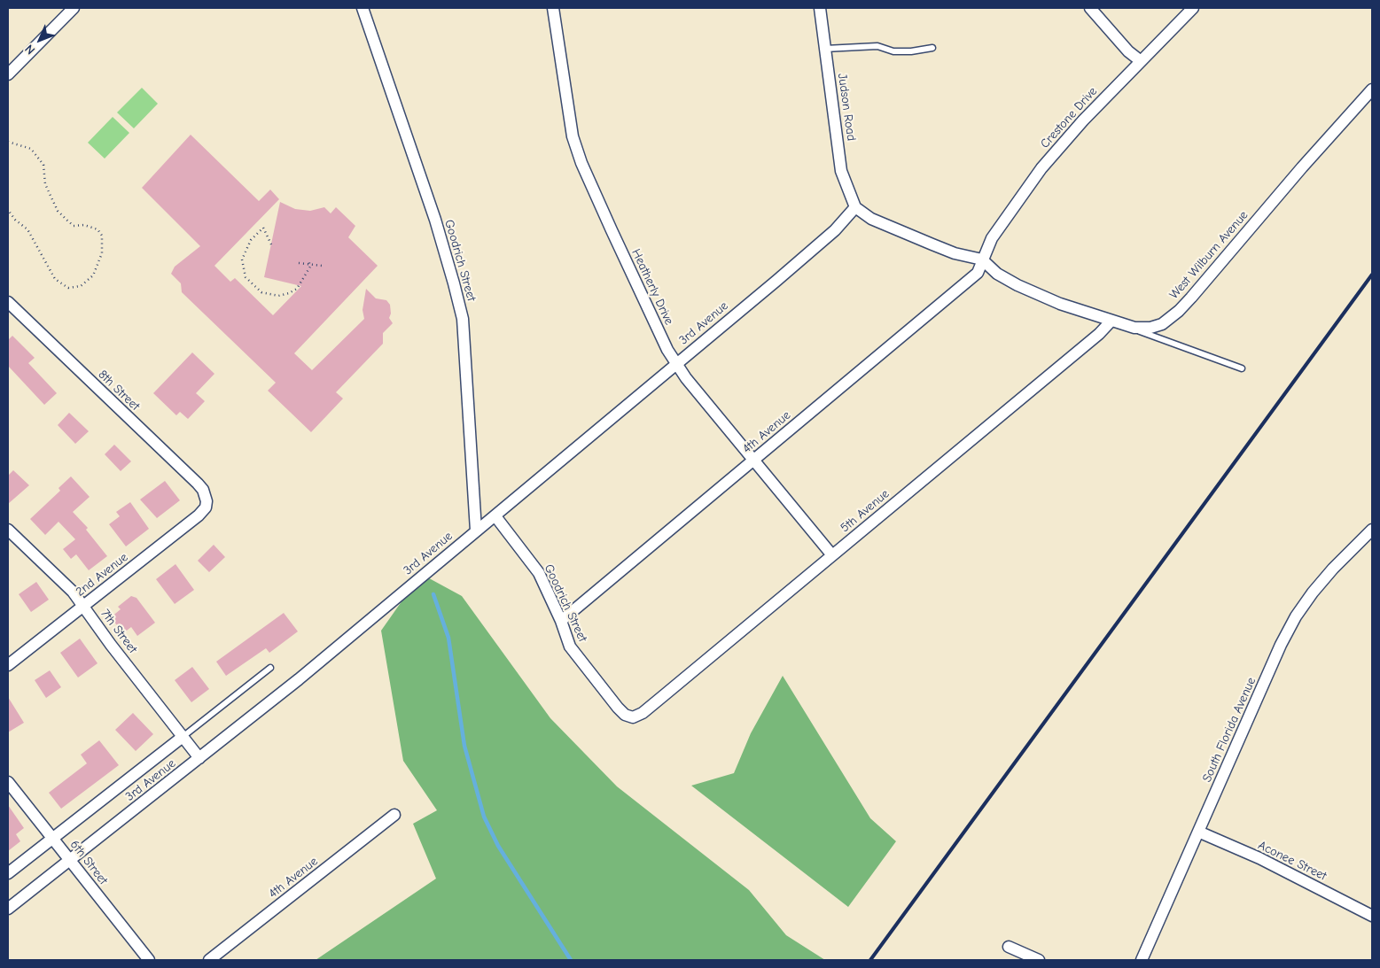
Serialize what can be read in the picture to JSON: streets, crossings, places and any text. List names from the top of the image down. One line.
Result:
{"streets":{"street":["Judson Road","Crestone Drive","West Wilburn Avenue","Goodrich Street","Heatherly Drive","3rd Avenue","8th Street","4th Avenue","5th Avenue","2nd Avenue","7th Street","South Florida Avenue","Aconee Street","6th Street"]},"crossings":[["Judson Road","West Wilburn Avenue"],["Judson Road","3rd Avenue"],["Crestone Drive","West Wilburn Avenue"],["Crestone Drive","4th Avenue"],["West Wilburn Avenue","3rd Avenue"],["West Wilburn Avenue","4th Avenue"],["West Wilburn Avenue","5th Avenue"],["Goodrich Street","3rd Avenue"],["Goodrich Street","4th Avenue"],["Goodrich Street","5th Avenue"],["Heatherly Drive","3rd Avenue"],["Heatherly Drive","4th Avenue"],["Heatherly Drive","5th Avenue"],["3rd Avenue","7th Street"],["3rd Avenue","6th Street"],["8th Street","2nd Avenue"],["2nd Avenue","7th Street"],["South Florida Avenue","Aconee Street"]],"north":"bottom left"}
